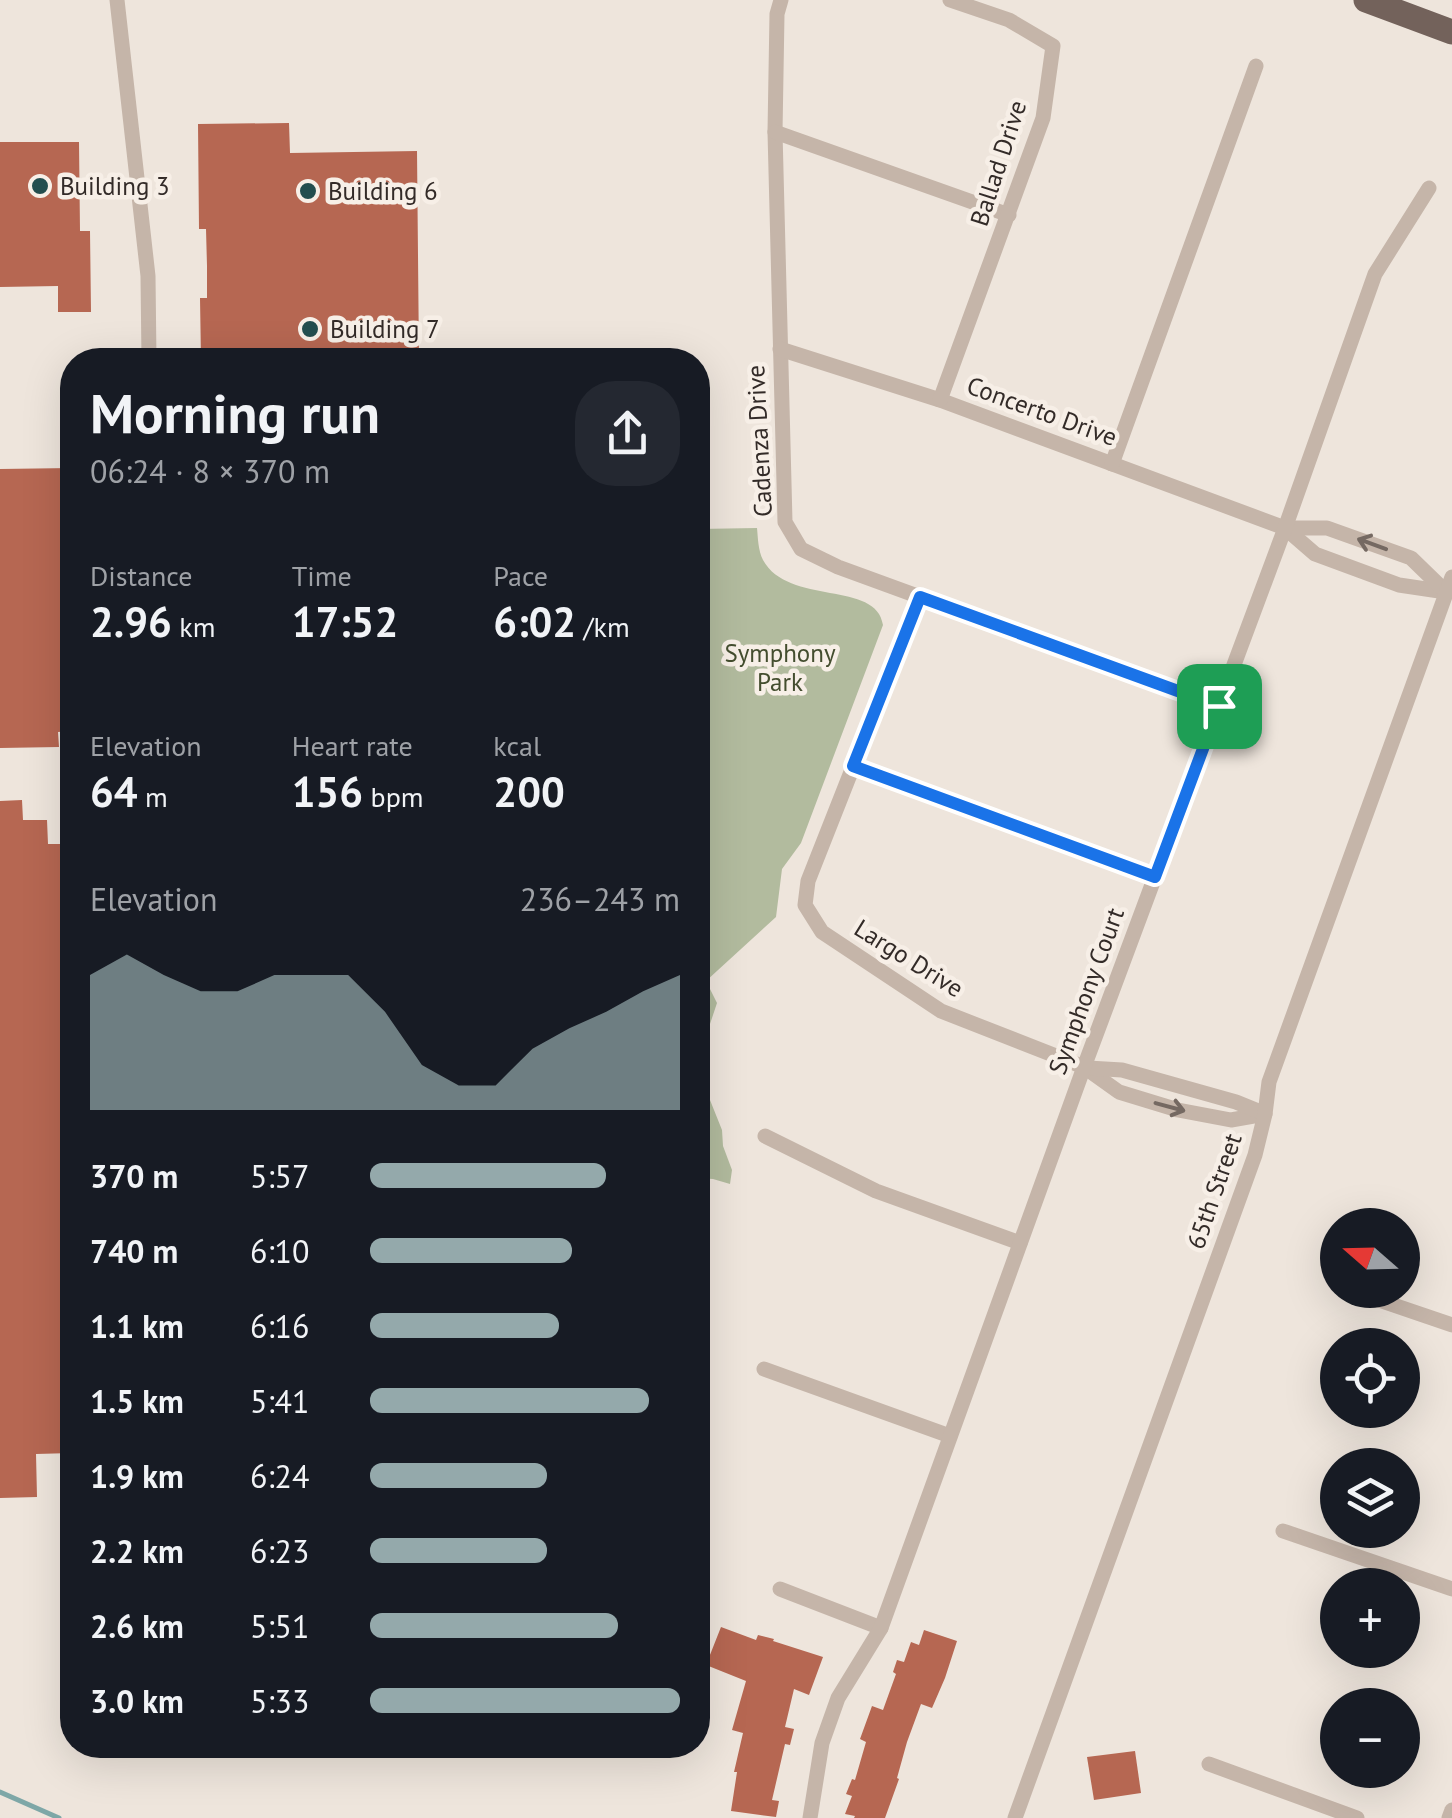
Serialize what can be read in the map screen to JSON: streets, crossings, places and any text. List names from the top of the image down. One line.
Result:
{"streets":{"street":["Ballad Drive","Concerto Drive","Cadenza Drive","Largo Drive","Symphony Court","65th Street"]},"crossings":[["Ballad Drive","Concerto Drive"],["Concerto Drive","Cadenza Drive"],["Concerto Drive","Symphony Court"],["Concerto Drive","65th Street"],["Cadenza Drive","Largo Drive"],["Cadenza Drive","Symphony Court"],["Largo Drive","Symphony Court"],["Largo Drive","65th Street"]],"parks":["Symphony Park"],"places":["Building 3","Building 6","Building 7"],"north":"left","page":{"heading":["Morning run","06:24 · 8 × 370 m"],"stats":[["Distance","2.96 km"],["Time","17:52"],["Pace","6:02 /km"],["Elevation","64 m"],["Heart rate","156 bpm"],["kcal","200"]],"chart":["Elevation","236–243 m"],"list":[{"name":"370 m","note":"5:57"},{"name":"740 m","note":"6:10"},{"name":"1.1 km","note":"6:16"},{"name":"1.5 km","note":"5:41"},{"name":"1.9 km","note":"6:24"},{"name":"2.2 km","note":"6:23"},{"name":"2.6 km","note":"5:51"},{"name":"3.0 km","note":"5:33"}],"map_buttons":["+","−"]}}
